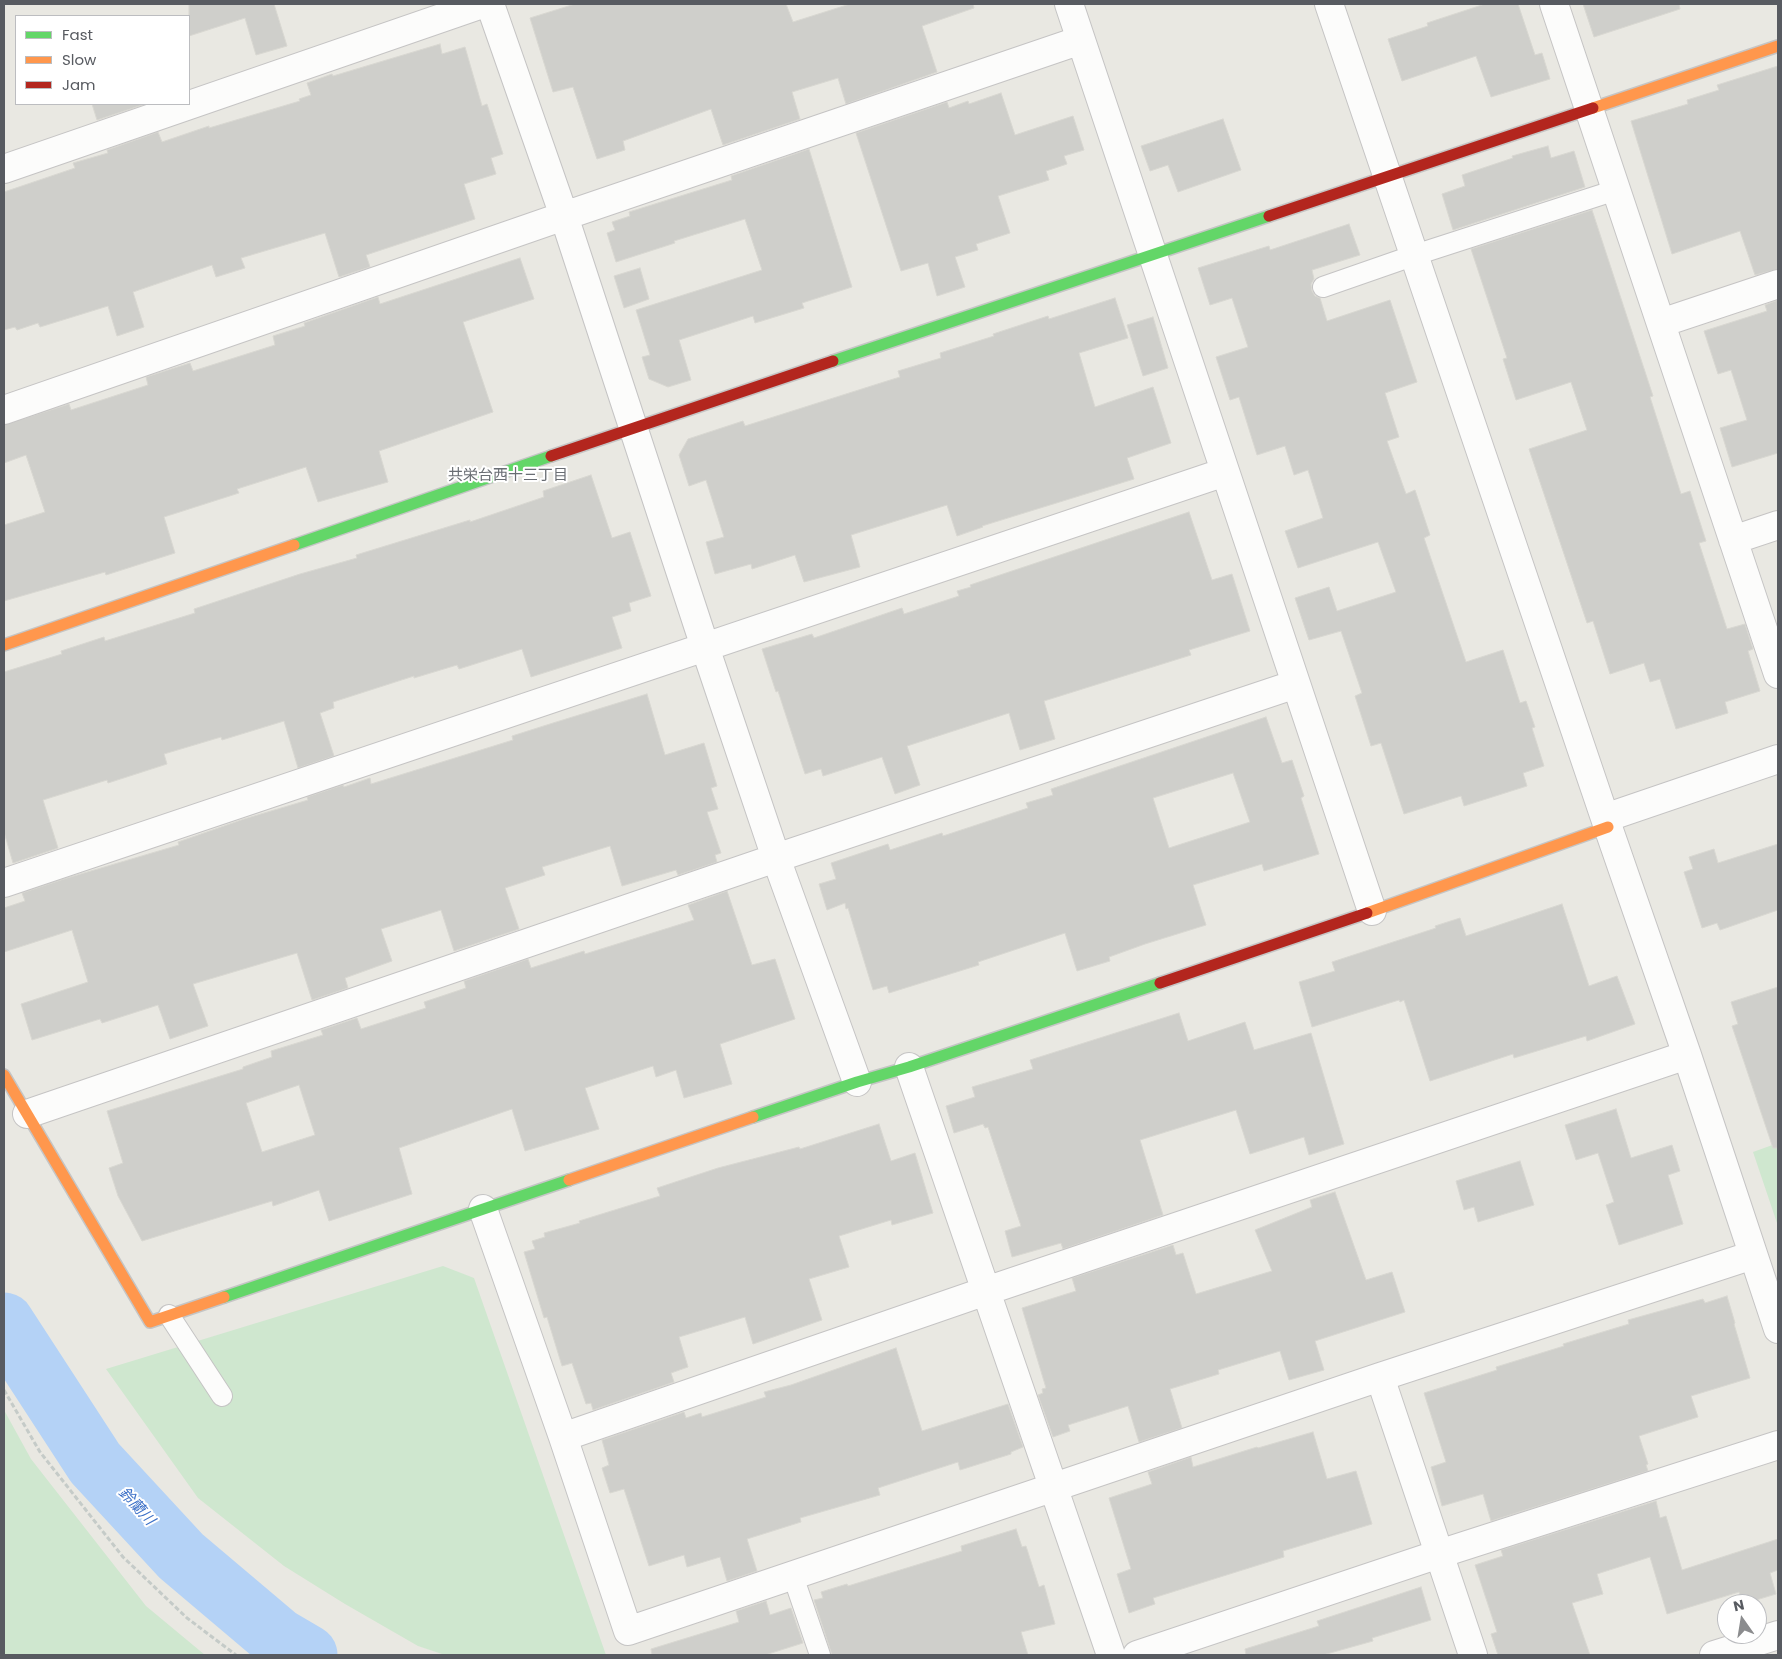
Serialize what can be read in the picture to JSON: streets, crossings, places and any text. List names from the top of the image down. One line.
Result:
{"districts":["共栄台西十三丁目"],"water":["鈴蘭川"],"legend":["Fast","Slow","Jam"],"north":"top"}
